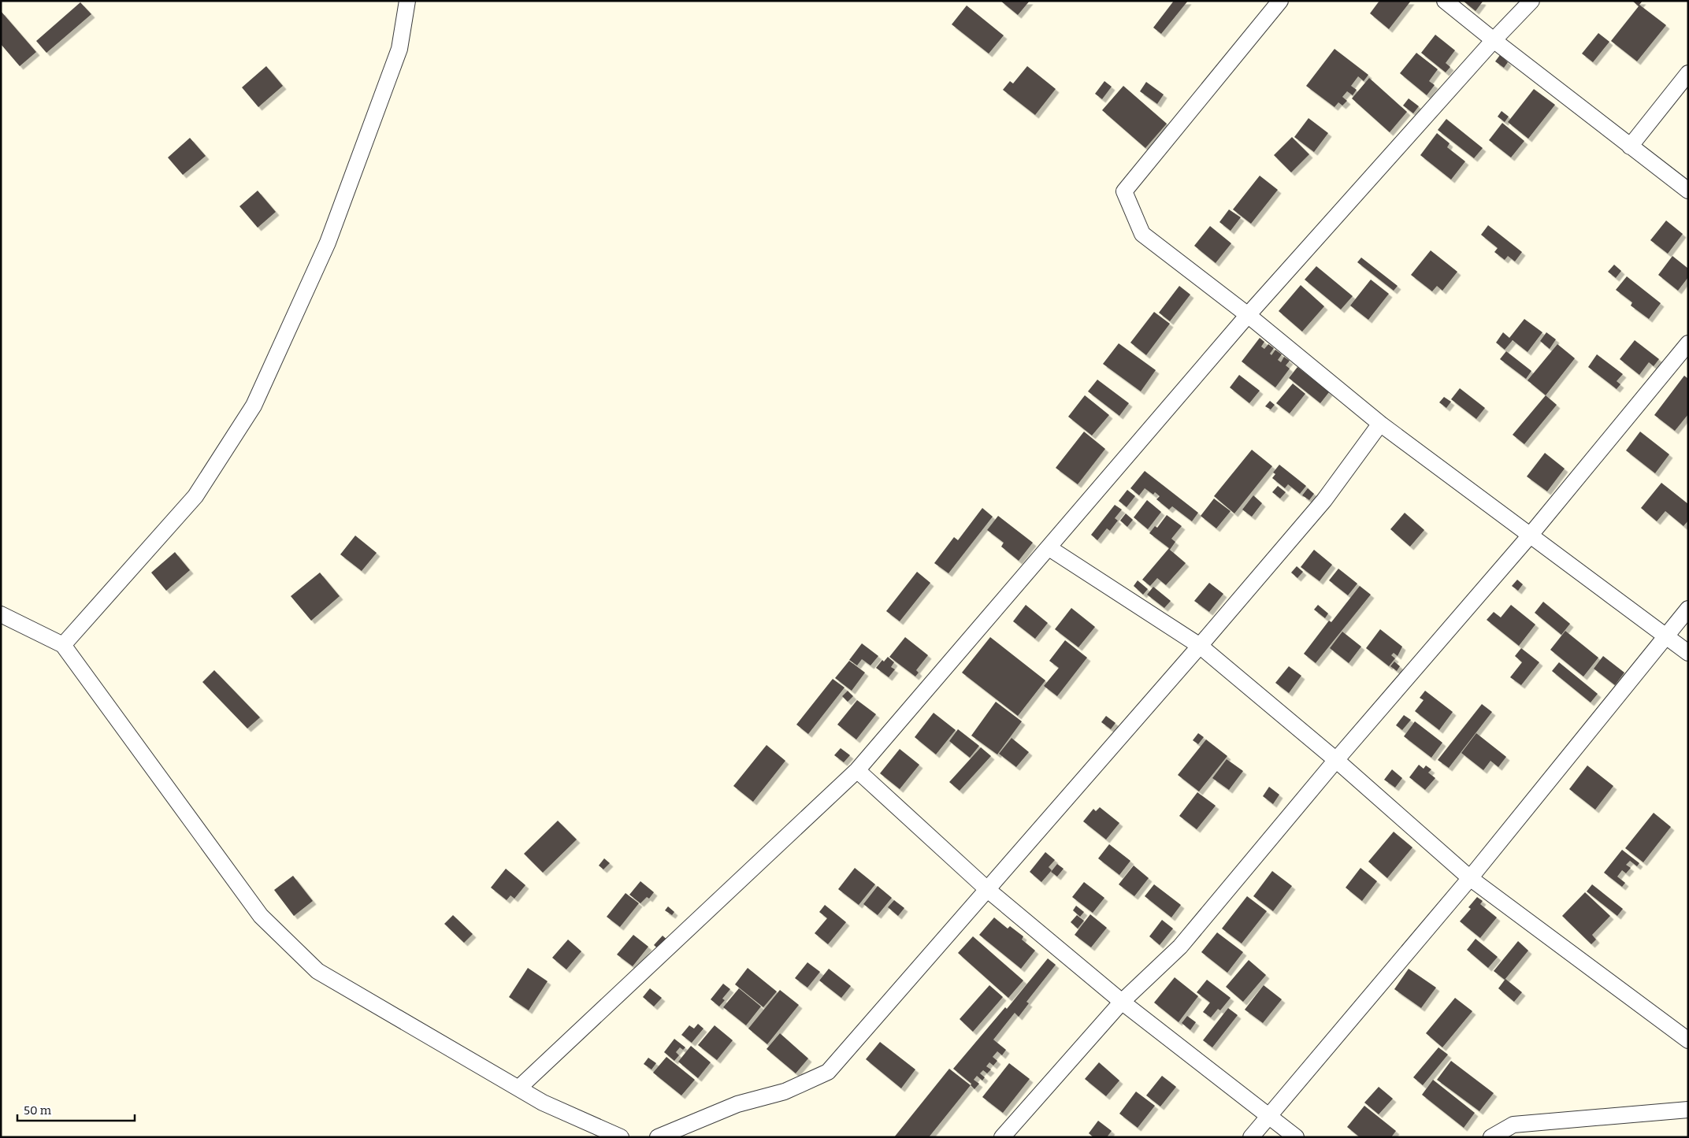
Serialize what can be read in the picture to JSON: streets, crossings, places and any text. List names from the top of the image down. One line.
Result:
{"scale_bar":"50 m"}
